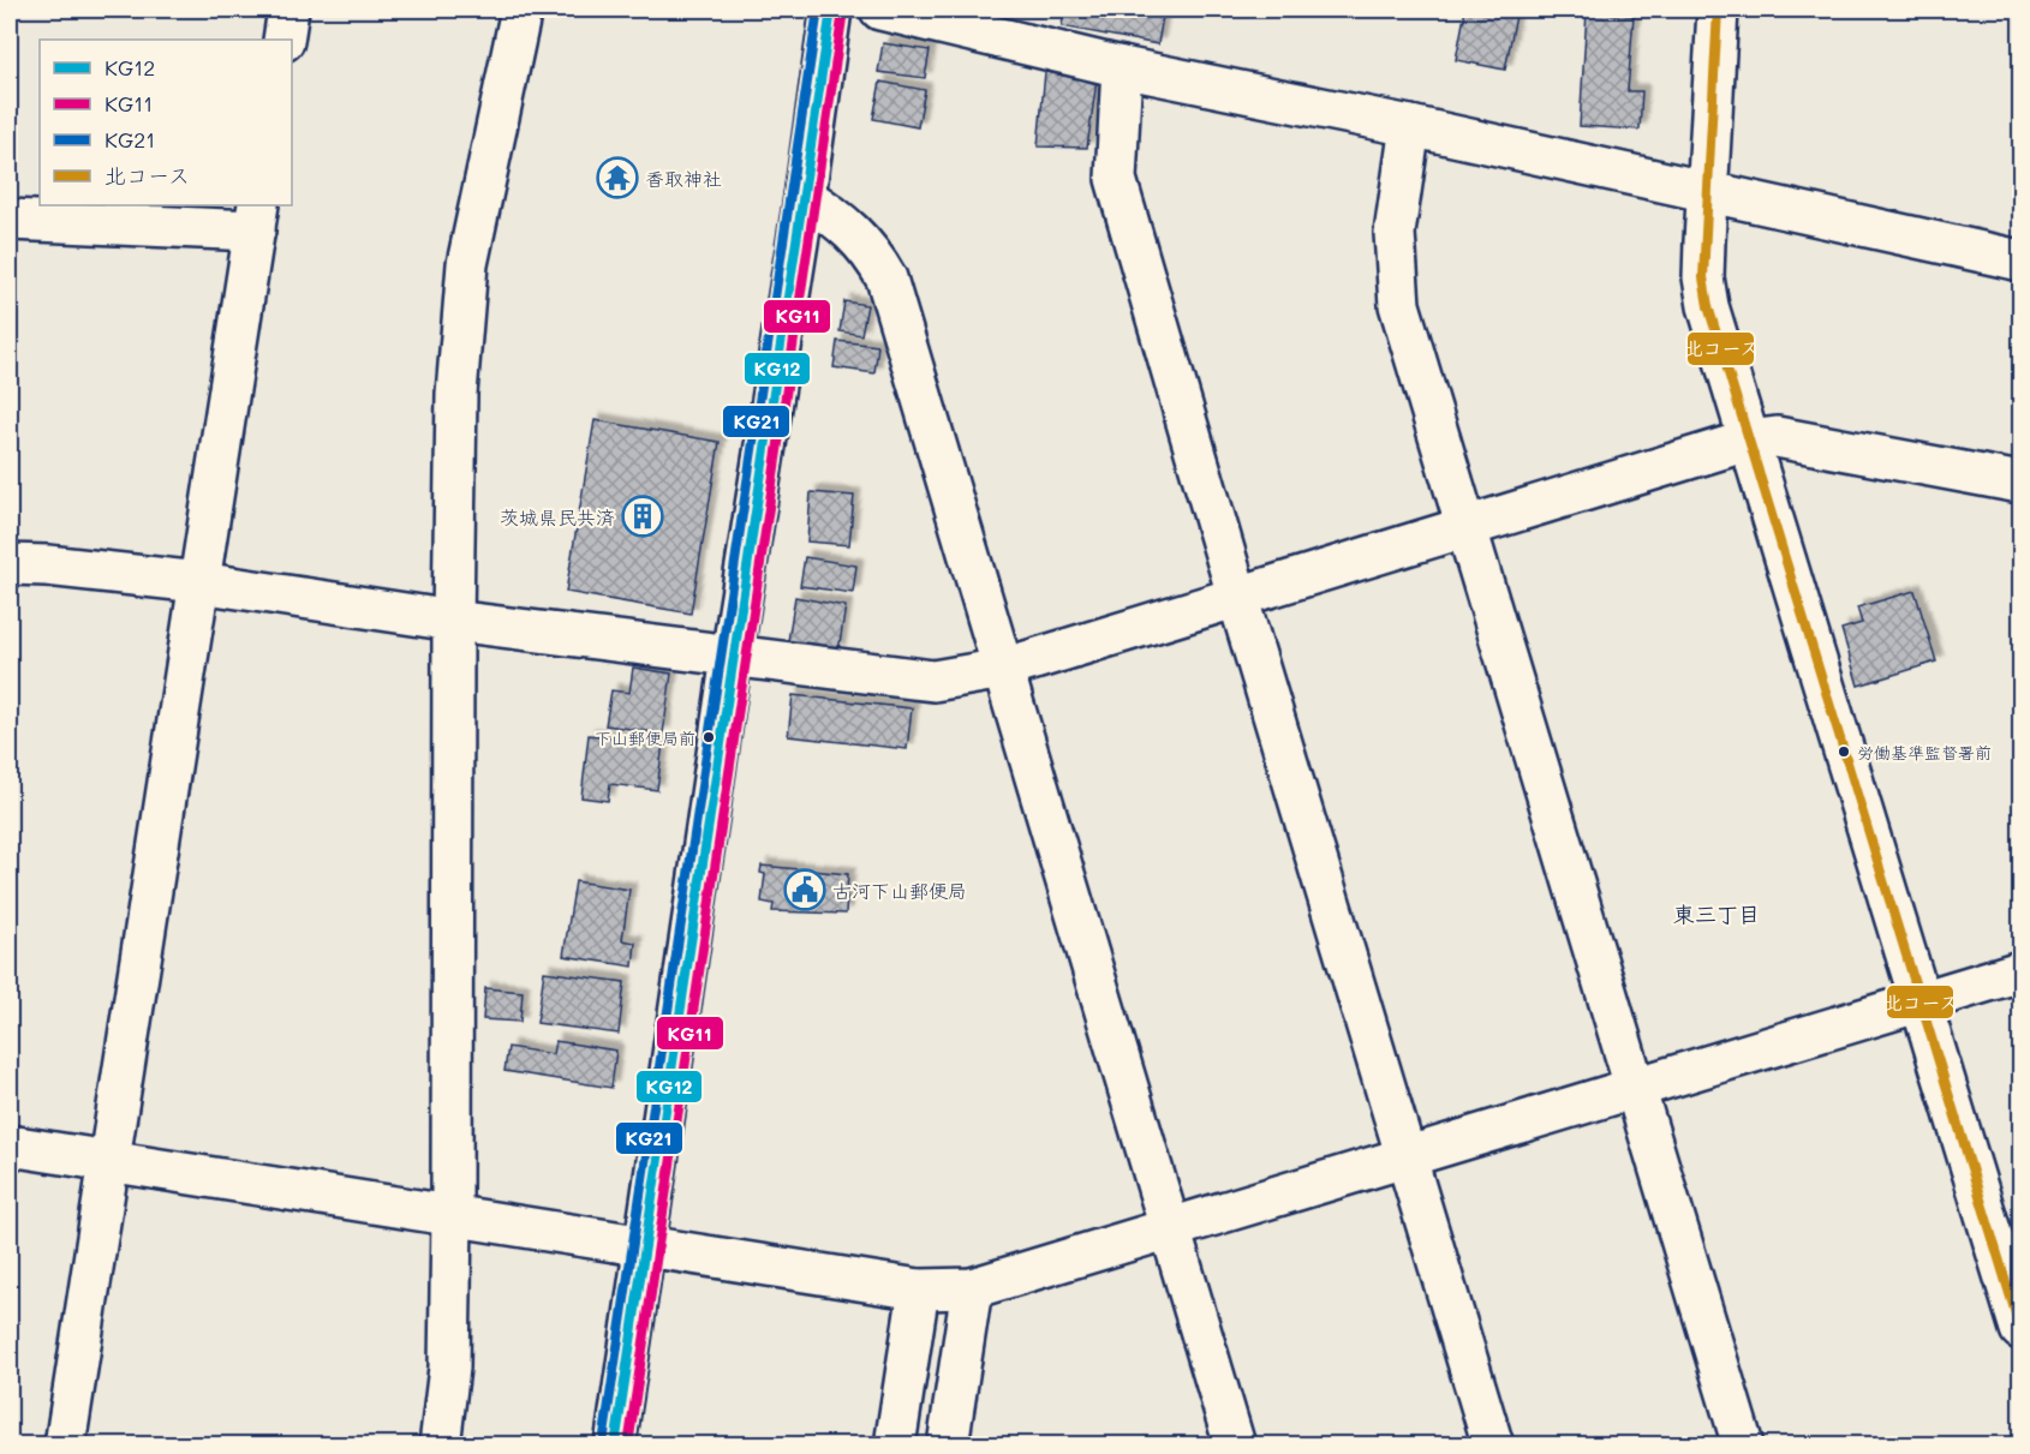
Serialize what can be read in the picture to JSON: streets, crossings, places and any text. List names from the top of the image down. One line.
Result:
{"districts":["東三丁目"],"places":{"temple":["香取神社"],"building":["茨城県民共済"],"other":["下山郵便局前","労働基準監督署前"],"public building":["古河下山郵便局"]},"lines":["transit line KG12","transit line KG21","transit line 北コース","transit line KG11"],"legend":["KG12","KG11","KG21","北コース"]}
